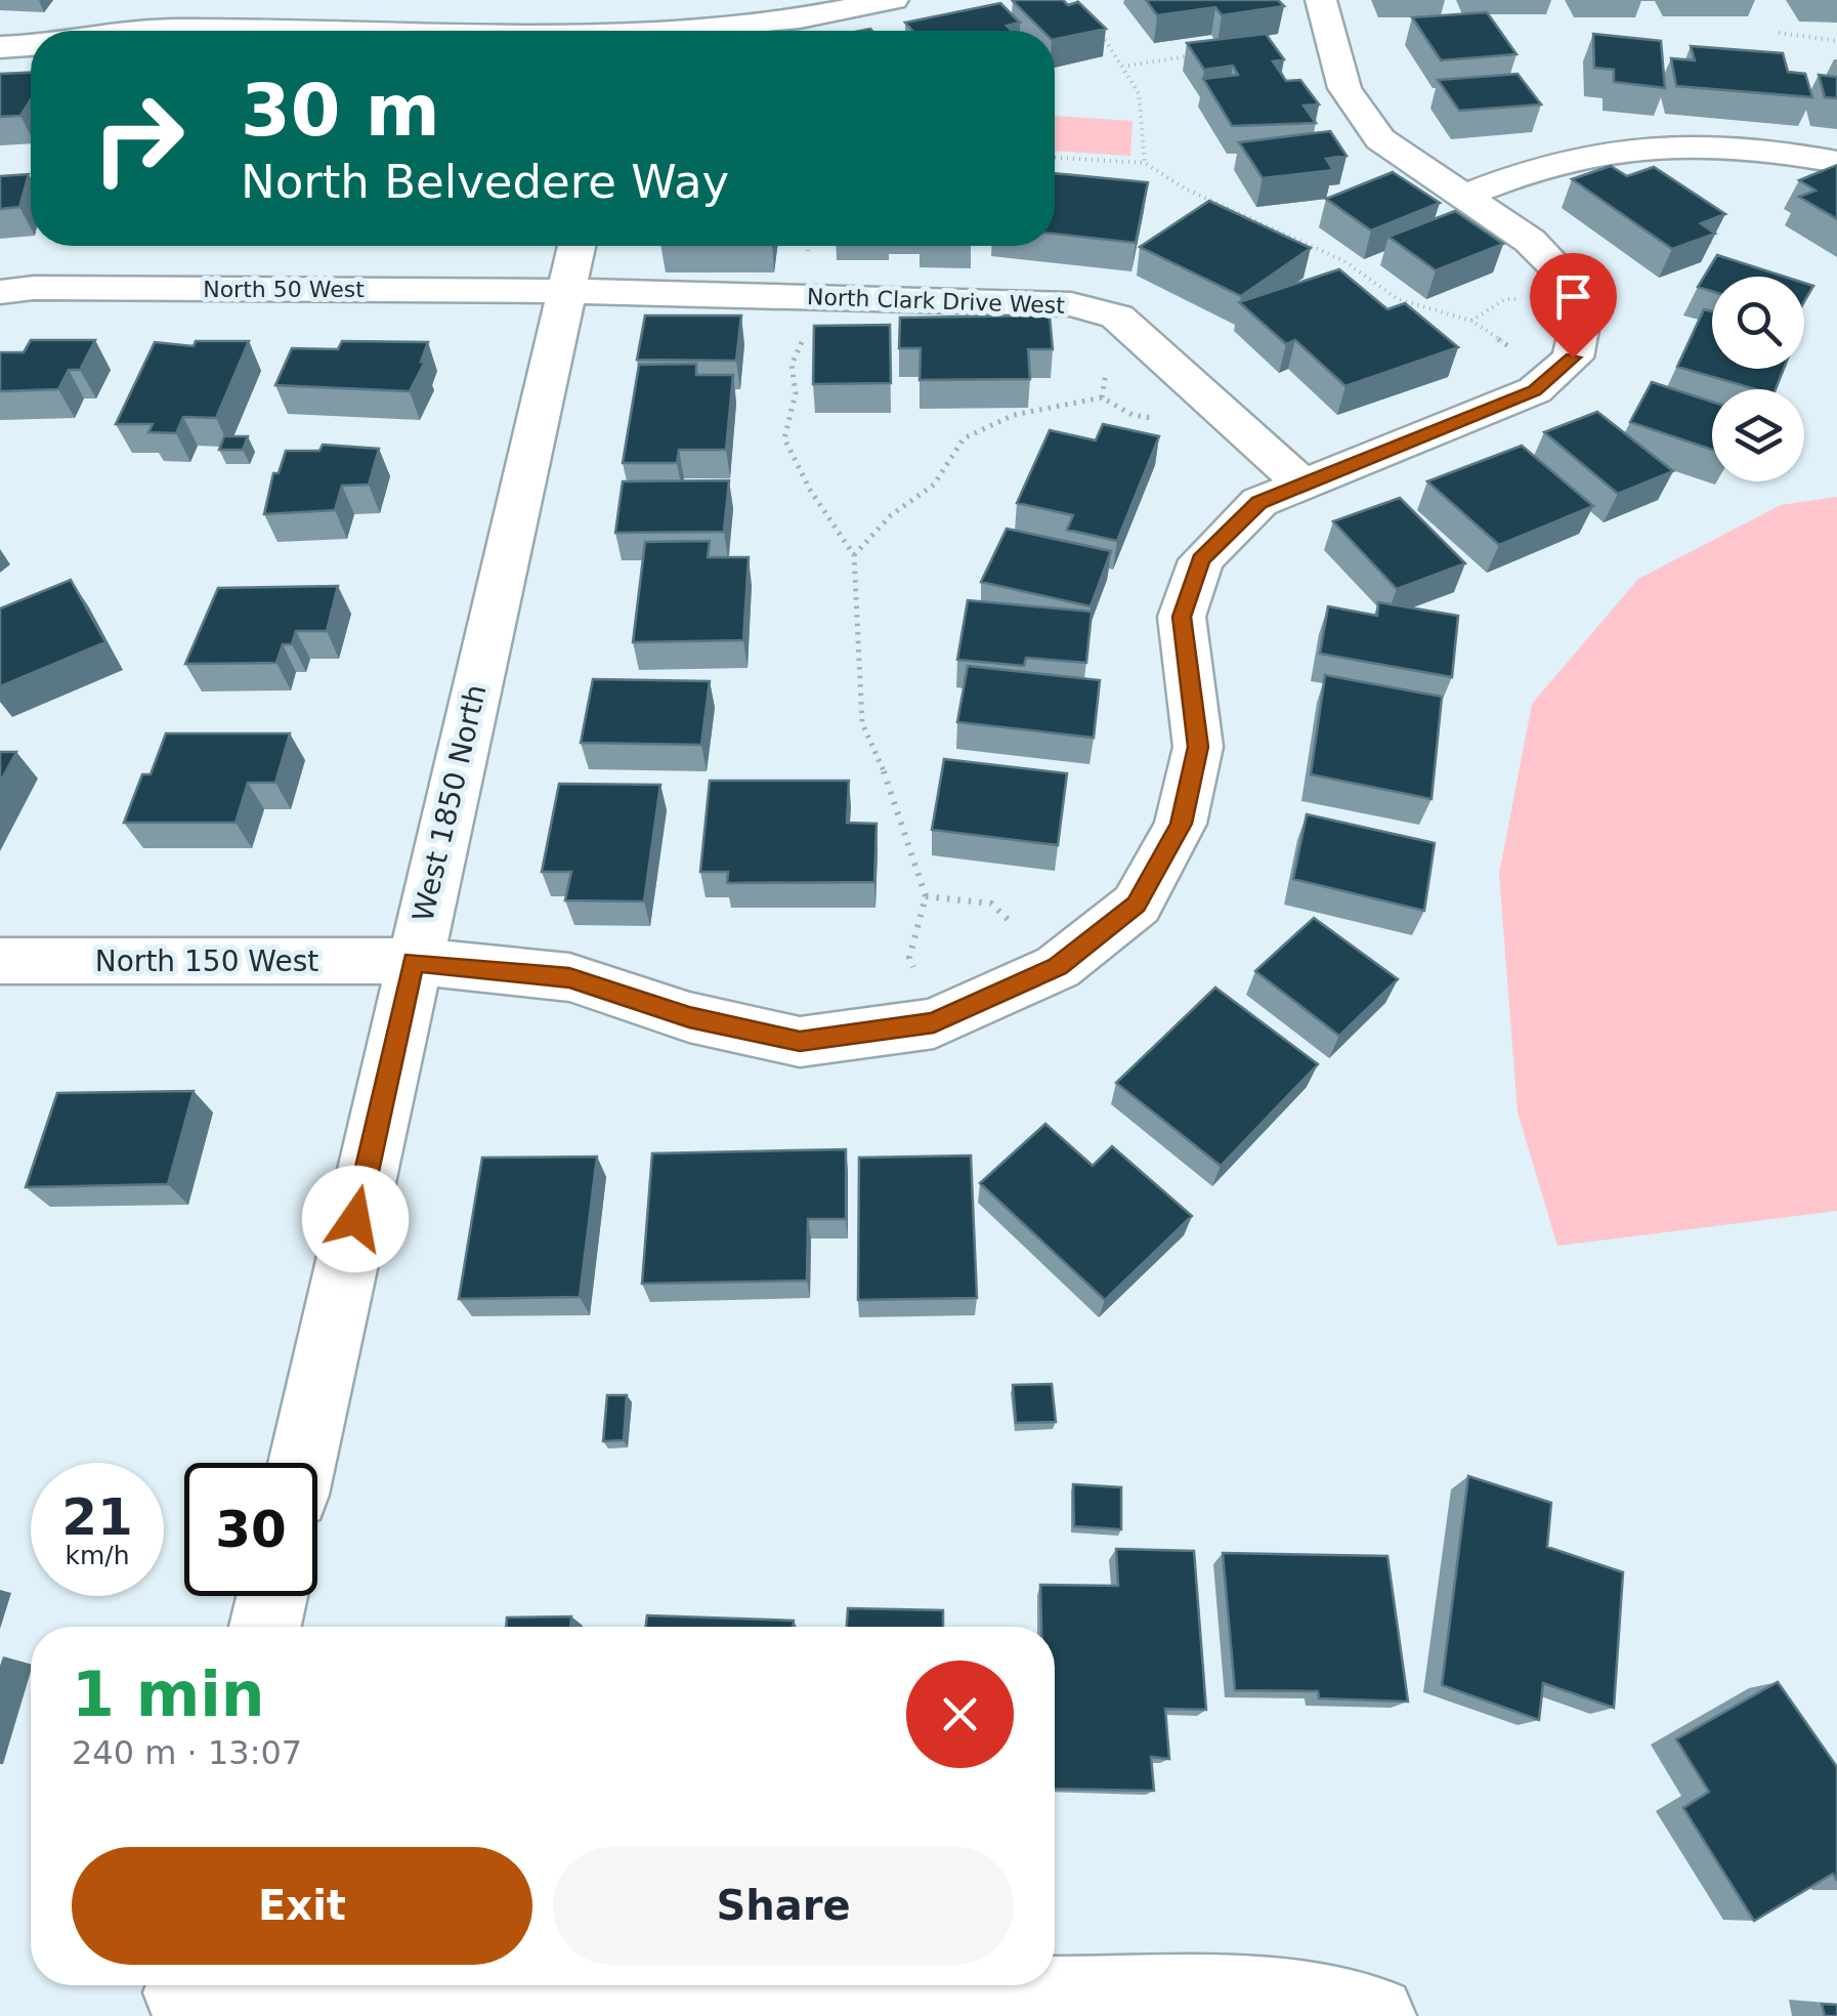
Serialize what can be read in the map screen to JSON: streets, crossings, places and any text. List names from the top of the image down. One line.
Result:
{"streets":{"street":["North 50 West","North Clark Drive West","West 1850 North","North 150 West"]},"crossings":[["North 50 West","North Clark Drive West"],["North 50 West","West 1850 North"],["North Clark Drive West","West 1850 North"],["North Clark Drive West","North 150 West"],["West 1850 North","North 150 West"]],"page":{"turn":["30 m","North Belvedere Way"],"speed":"21 km/h","limit":"30","heading":["1 min","240 m · 13:07"],"buttons":["Exit","Share"]}}
